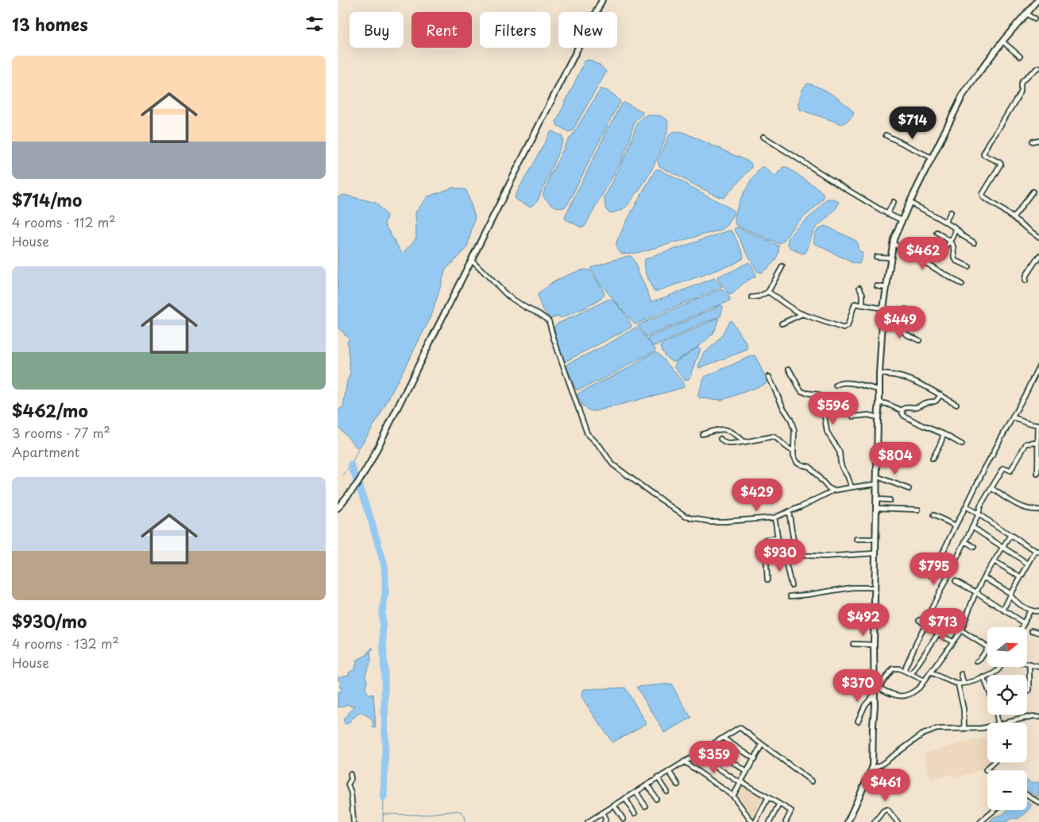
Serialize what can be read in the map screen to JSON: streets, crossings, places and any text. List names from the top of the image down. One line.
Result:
{"north":"right","page":{"heading":"13 homes","chip":["Buy","Rent","Filters","New"],"list":[{"name":"$714/mo","note":"4 rooms · 112 m² · House"},{"name":"$462/mo","note":"3 rooms · 77 m² · Apartment"},{"name":"$930/mo","note":"4 rooms · 132 m² · House"}],"price":["$714","$462","$449","$596","$804","$429","$930","$795","$492","$713","$370","$359","$461"],"map_buttons":["+","−"]}}
